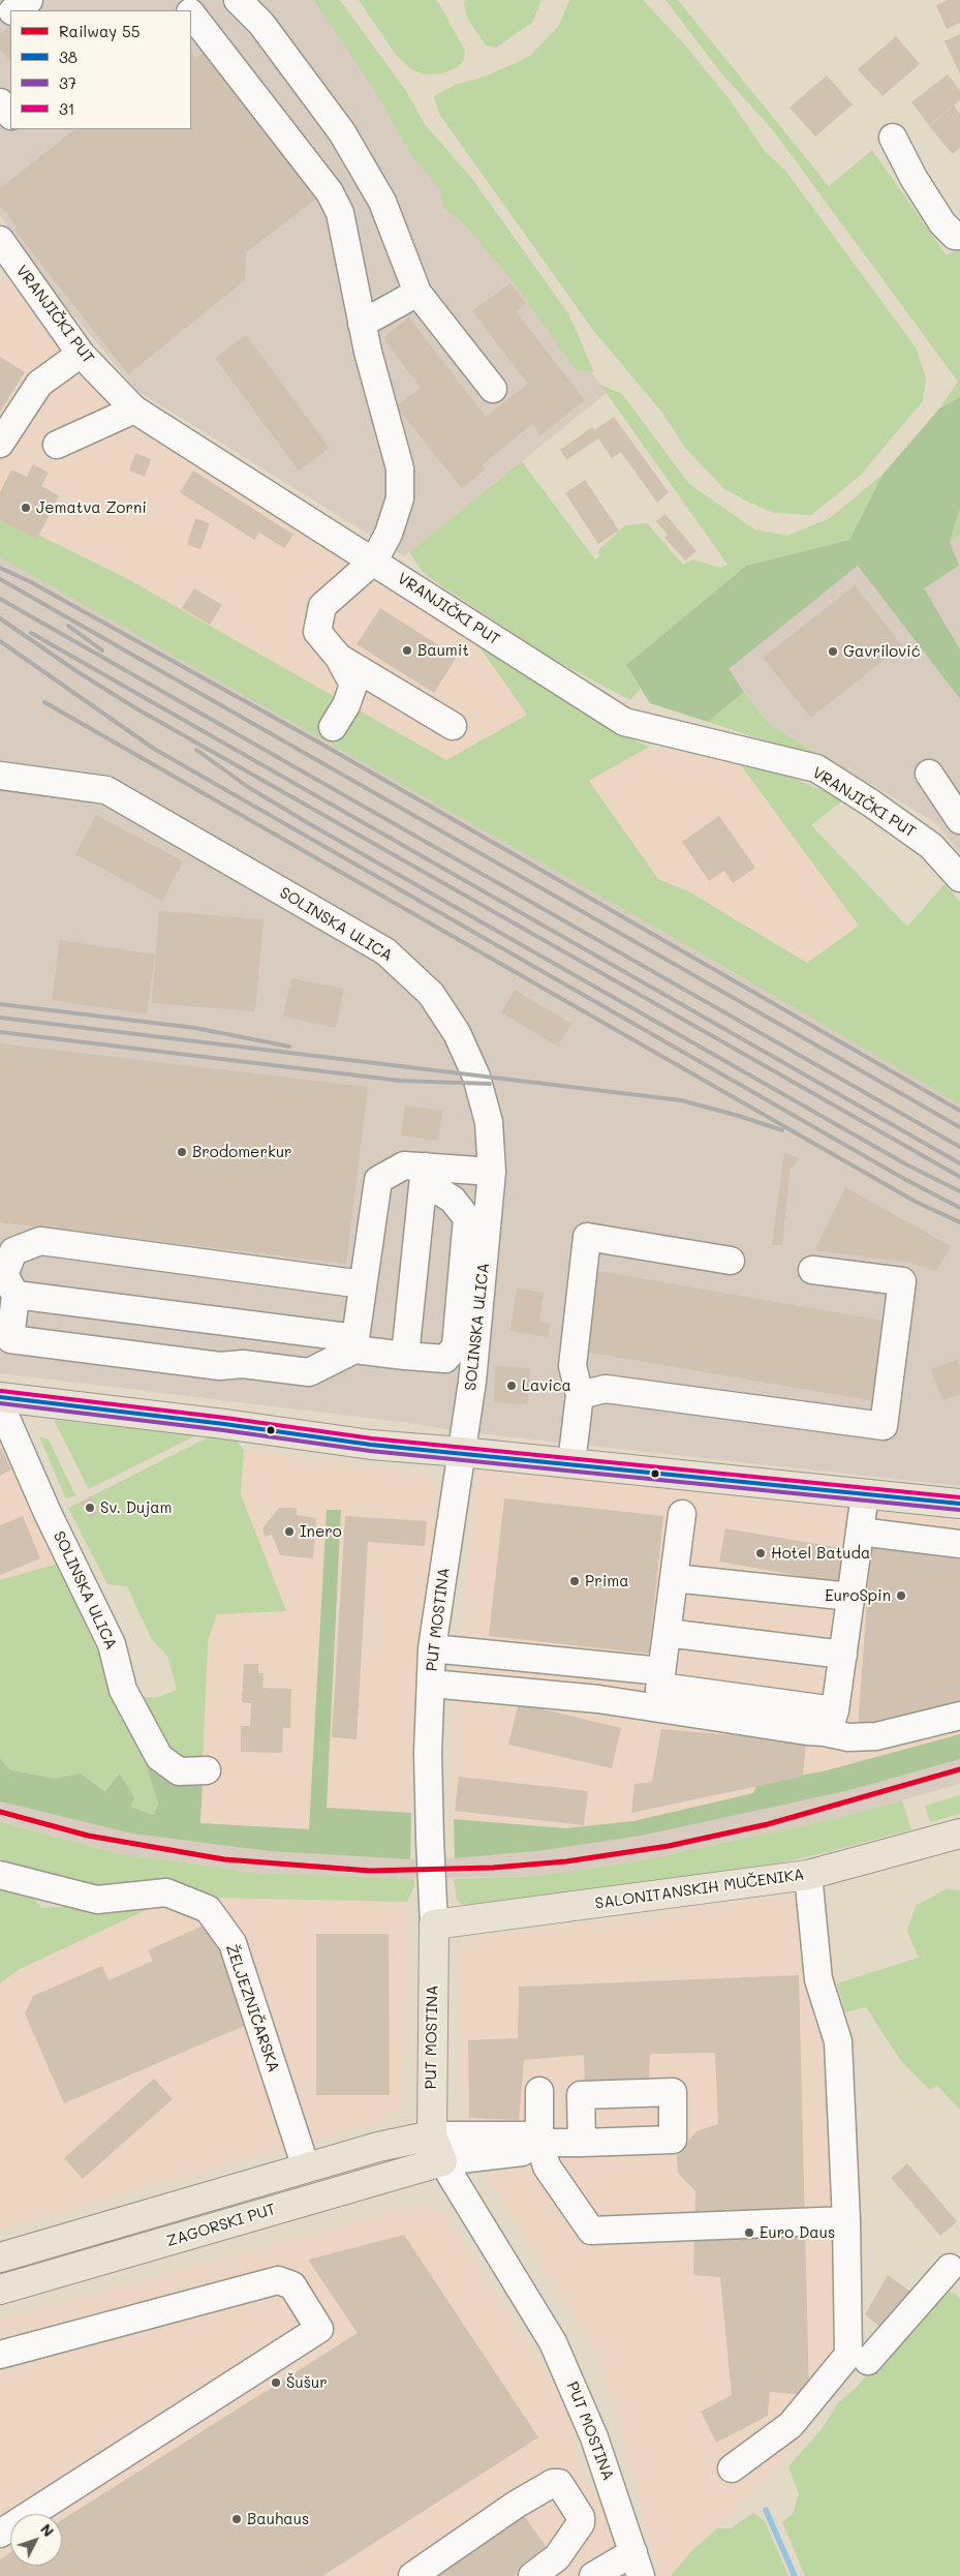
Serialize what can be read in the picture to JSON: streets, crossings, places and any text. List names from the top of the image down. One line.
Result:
{"streets":{"main road":["PUT MOSTINA","SALONITANSKIH MUČENIKA","ZAGORSKI PUT"],"street":["VRANJIČKI PUT","SOLINSKA ULICA","ŽELJEZNIČARSKA"]},"crossings":[["SOLINSKA ULICA","PUT MOSTINA"],["PUT MOSTINA","SALONITANSKIH MUČENIKA"],["PUT MOSTINA","ZAGORSKI PUT"],["ŽELJEZNIČARSKA","ZAGORSKI PUT"]],"places":["Jematva Zorni","Baumit","Gavrilović","Brodomerkur","Lavica","Sv. Dujam","Inero","Hotel Batuda","Prima","EuroSpin","Euro Daus","Šušur","Bauhaus"],"lines":["transit line 31","transit line 38","transit line 37","rail line 55"],"legend":["Railway 55","38","37","31"],"north":"top right"}
